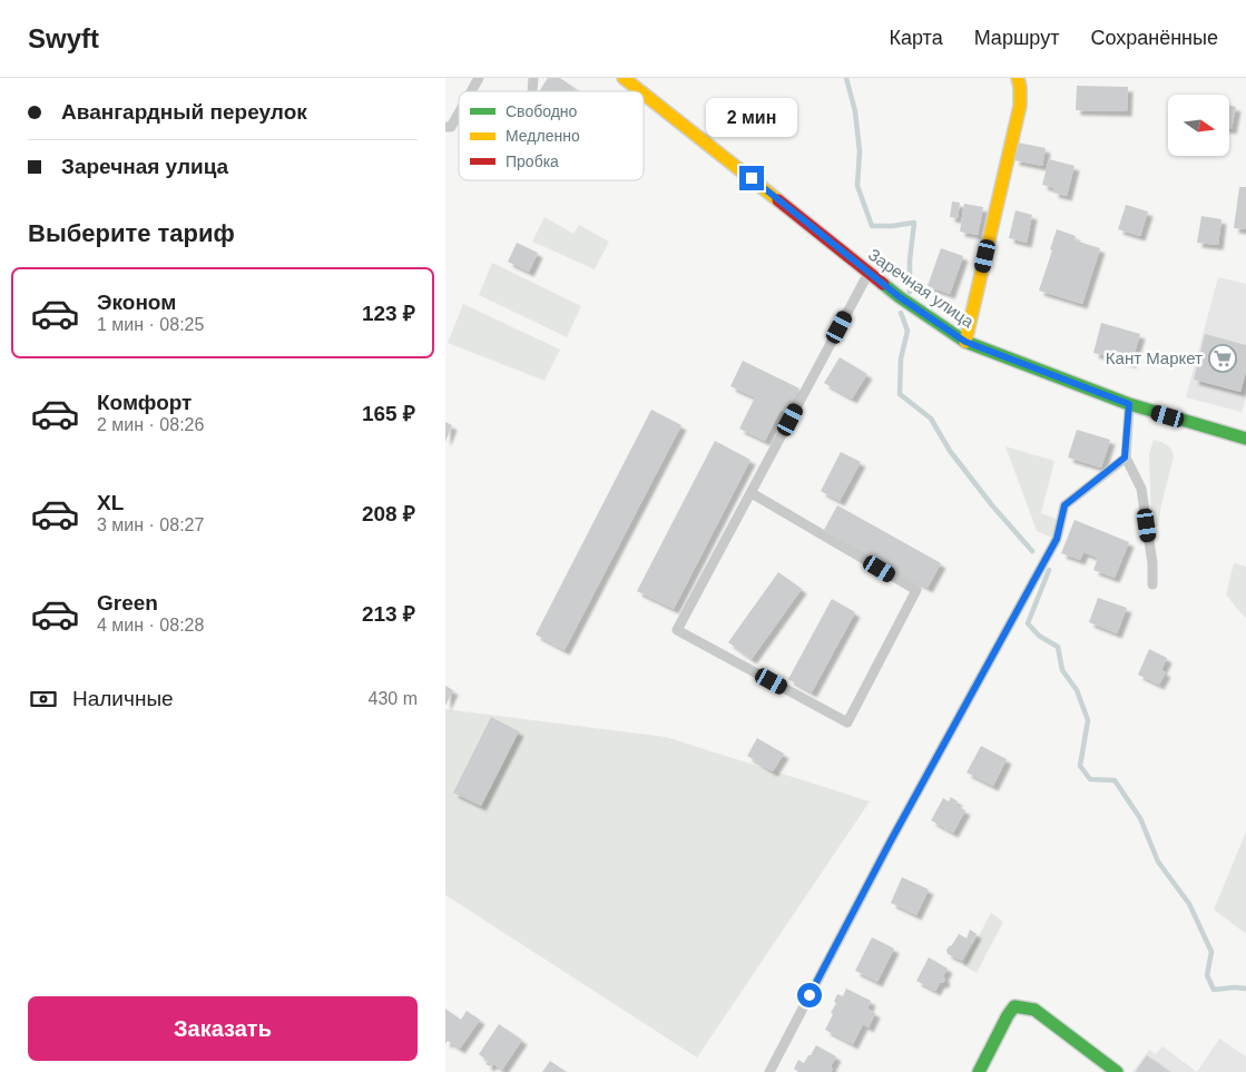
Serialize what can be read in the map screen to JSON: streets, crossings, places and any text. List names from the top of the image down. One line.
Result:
{"streets":{"main road":["Заречная улица"]},"places":{"supermarket":["Кант Маркет"]},"legend":["Свободно","Медленно","Пробка"],"north":"right","page":{"header":"Swyft","nav":["Карта","Маршрут","Сохранённые"],"banner":["Авангардный переулок","Заречная улица"],"bubble":"2 мин","heading":"Выберите тариф","list":[{"name":"Эконом","note":"1 мин · 08:25","value":"123 ₽"},{"name":"Комфорт","note":"2 мин · 08:26","value":"165 ₽"},{"name":"XL","note":"3 мин · 08:27","value":"208 ₽"},{"name":"Green","note":"4 мин · 08:28","value":"213 ₽"}],"pay":["Наличные","430 m"],"buttons":"Заказать"}}
